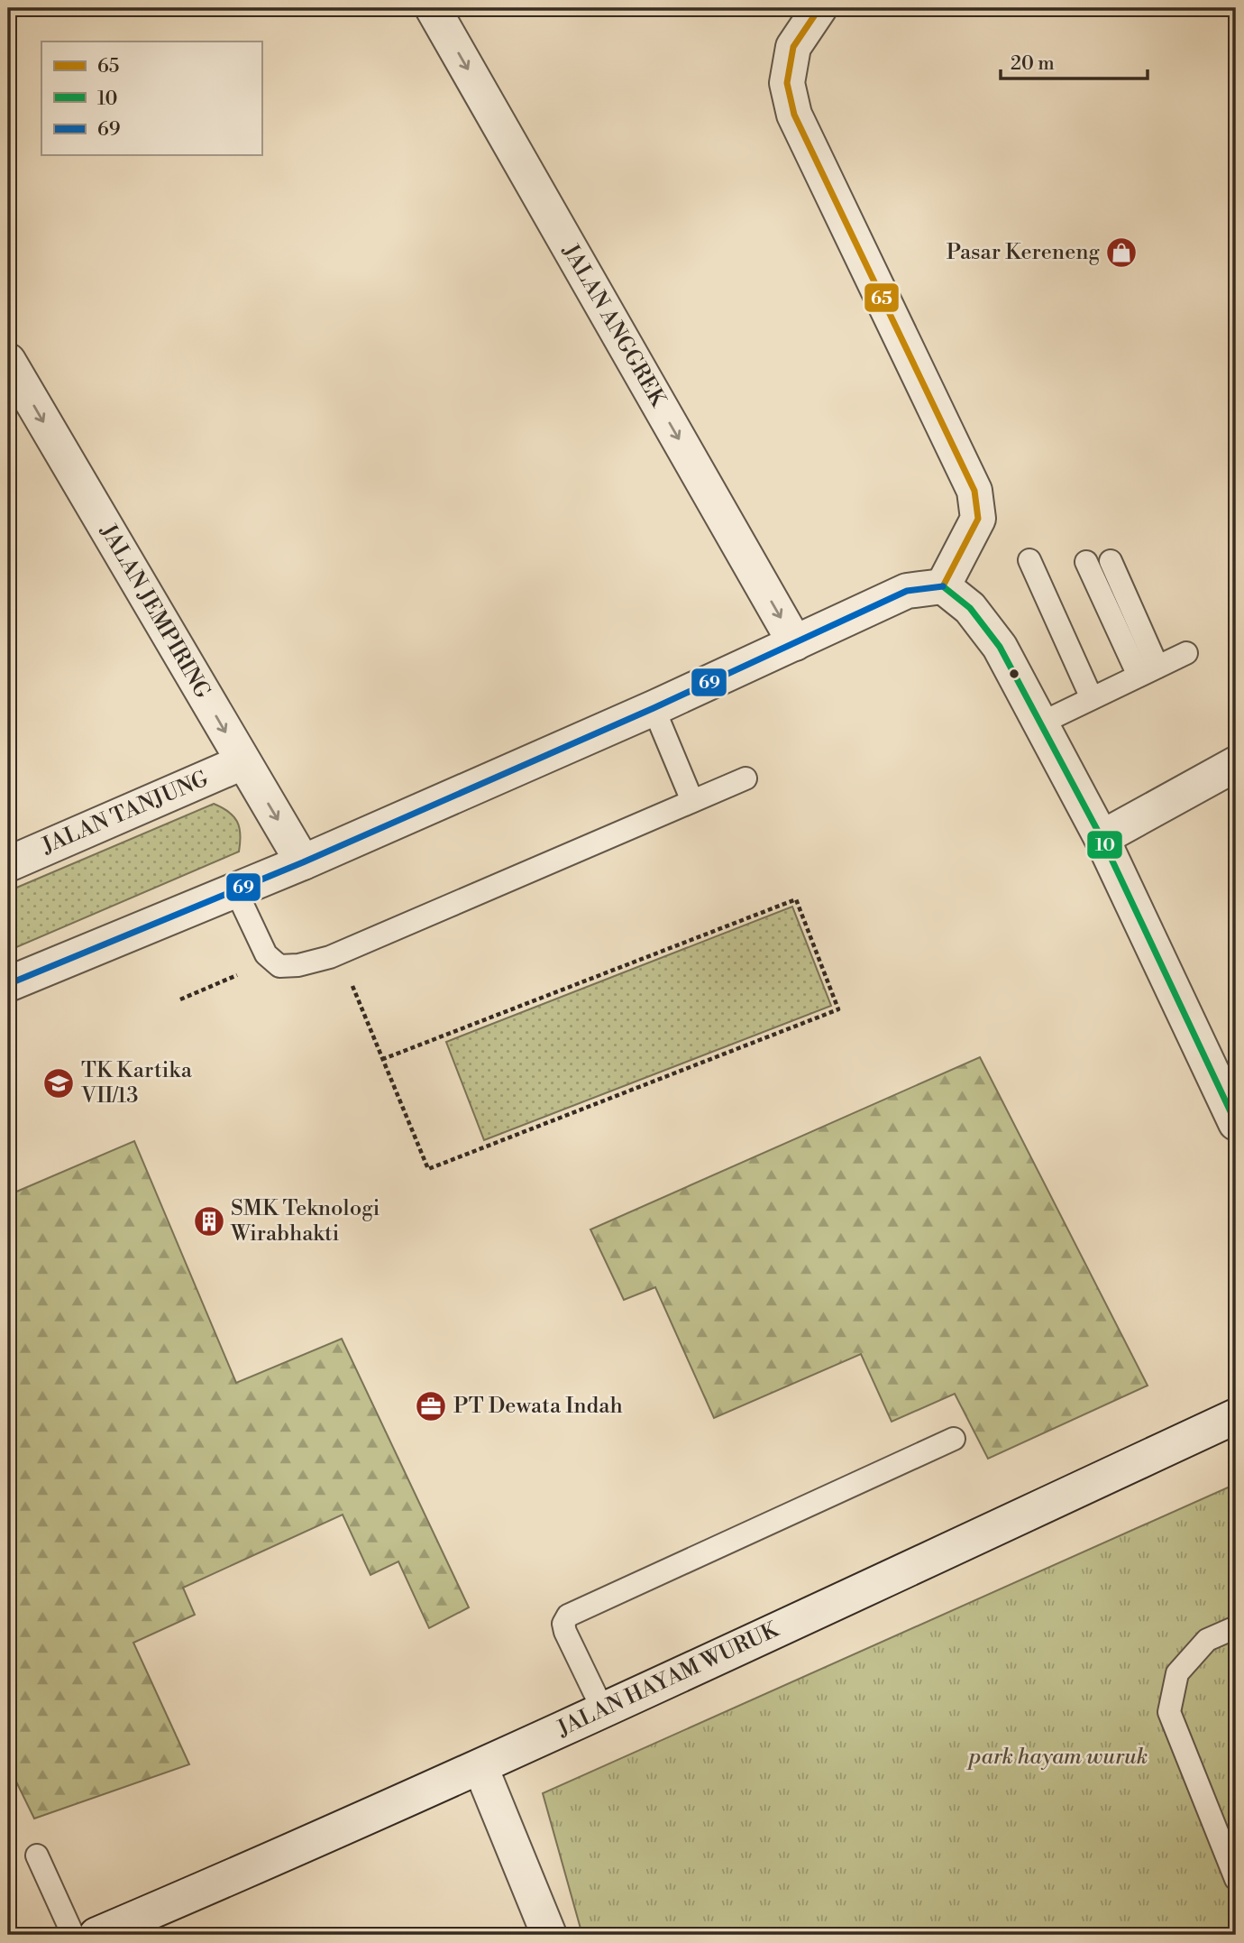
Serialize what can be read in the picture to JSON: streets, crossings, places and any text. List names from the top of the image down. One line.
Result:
{"streets":{"street":["JALAN ANGGREK","JALAN JEMPIRING","JALAN TANJUNG","JALAN HAYAM WURUK"]},"crossings":[["JALAN JEMPIRING","JALAN TANJUNG"]],"one_way":["JALAN ANGGREK","JALAN JEMPIRING"],"parks":["park hayam wuruk"],"places":{"shop":["Pasar Kereneng"],"school or university":["TK Kartika VII/13"],"building":["SMK Teknologi Wirabhakti"],"office":["PT Dewata Indah"]},"lines":["transit line 65","transit line 10","transit line 69"],"legend":["65","10","69"],"scale_bar":"20 m"}
